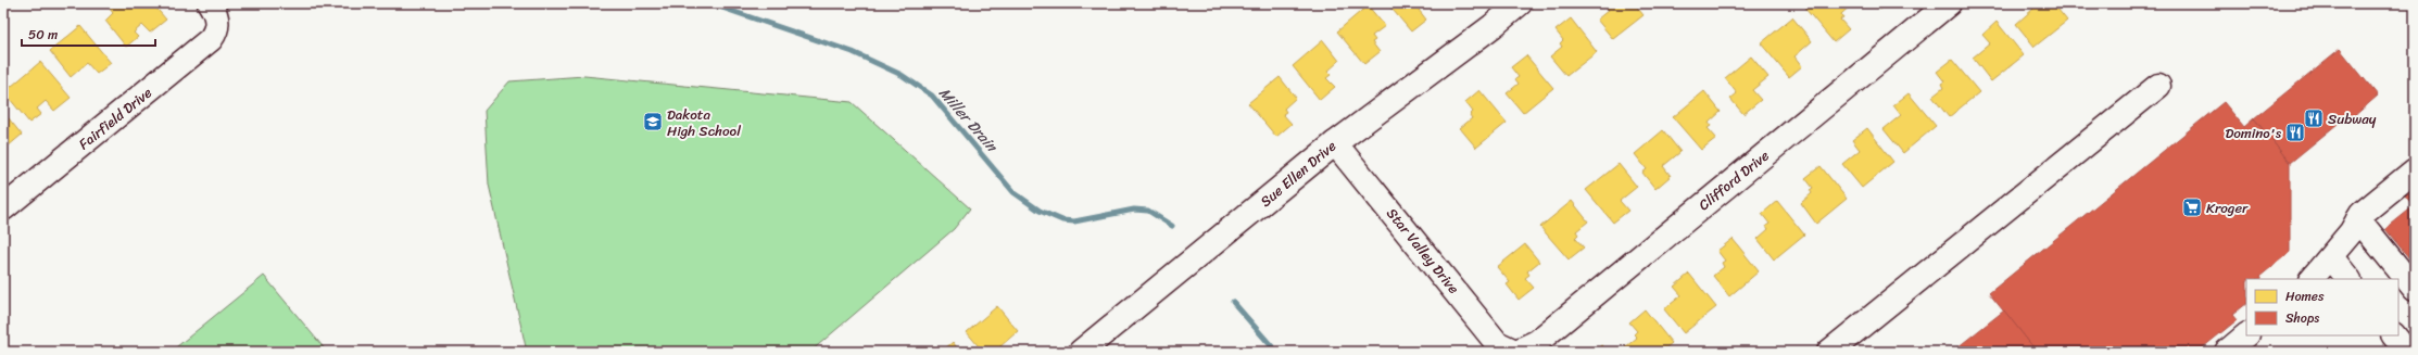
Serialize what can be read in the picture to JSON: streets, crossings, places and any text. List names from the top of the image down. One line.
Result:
{"streets":{"street":["Fairfield Drive","Sue Ellen Drive","Clifford Drive","Star Valley Drive"]},"crossings":[["Sue Ellen Drive","Star Valley Drive"],["Clifford Drive","Star Valley Drive"]],"water":["Miller Drain"],"places":{"restaurant":["Subway","Domino's"],"school or university":["Dakota High School"],"supermarket":["Kroger"]},"legend":["Homes","Shops"],"scale_bar":"50 m"}
